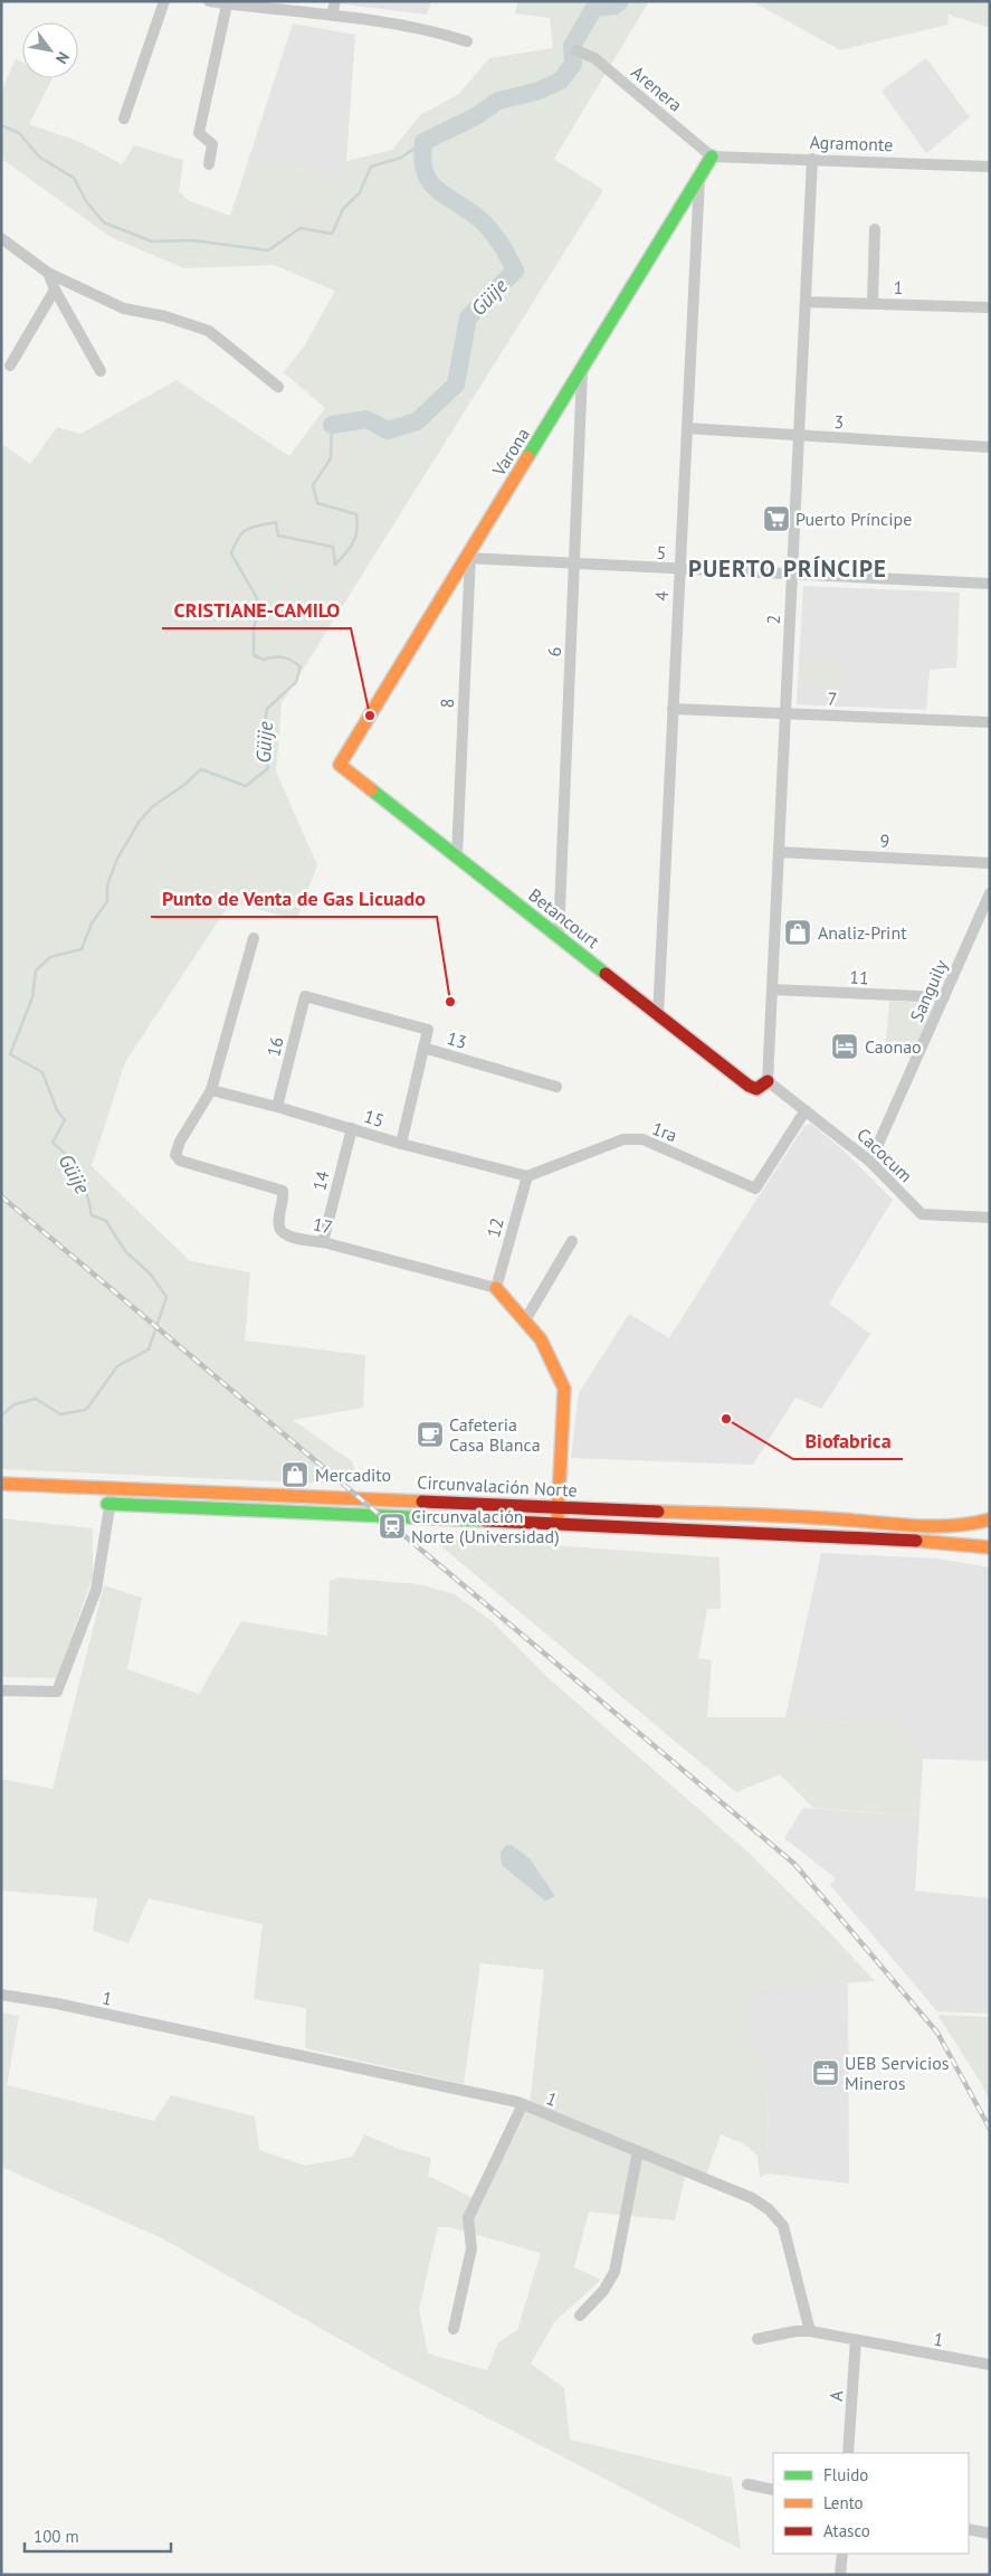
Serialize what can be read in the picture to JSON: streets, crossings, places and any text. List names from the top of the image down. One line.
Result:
{"streets":{"main road":["Varona","Betancourt","Circunvalación Norte"],"street":["Arenera","Agramonte","1","3","5","4","2","6","7","8","9","11","Sanguily","13","16","15","1ra","Cacocum","14","17","12","A"]},"crossings":[["Arenera","Agramonte"],["Arenera","Varona"],["Agramonte","Varona"],["Agramonte","2"],["1","2"],["1","A"],["3","4"],["3","2"],["Varona","5"],["Varona","4"],["Varona","6"],["Varona","8"],["Varona","Betancourt"],["5","4"],["5","2"],["5","6"],["5","8"],["4","7"],["4","Betancourt"],["2","7"],["2","9"],["2","Betancourt"],["2","11"],["2","Cacocum"],["6","Betancourt"],["8","Betancourt"],["Betancourt","Cacocum"],["11","Sanguily"],["Sanguily","Cacocum"],["13","16"],["16","15"],["15","1ra"],["15","14"],["15","17"],["15","12"],["1ra","Cacocum"],["1ra","12"],["14","17"],["17","12"]],"districts":["PUERTO PRÍNCIPE"],"water":["Güije"],"places":{"supermarket":["Puerto Príncipe"],"other":["CRISTIANE-CAMILO","Punto de Venta de Gas Licuado","Biofabrica"],"shop":["Analiz-Print","Mercadito"],"hotel":["Caonao"],"cafe":["Cafeteria Casa Blanca"],"station":["Circunvalación Norte (Universidad)"],"office":["UEB Servicios Mineros"]},"legend":["Fluido","Lento","Atasco"],"scale_bar":"100 m","north":"bottom right"}
